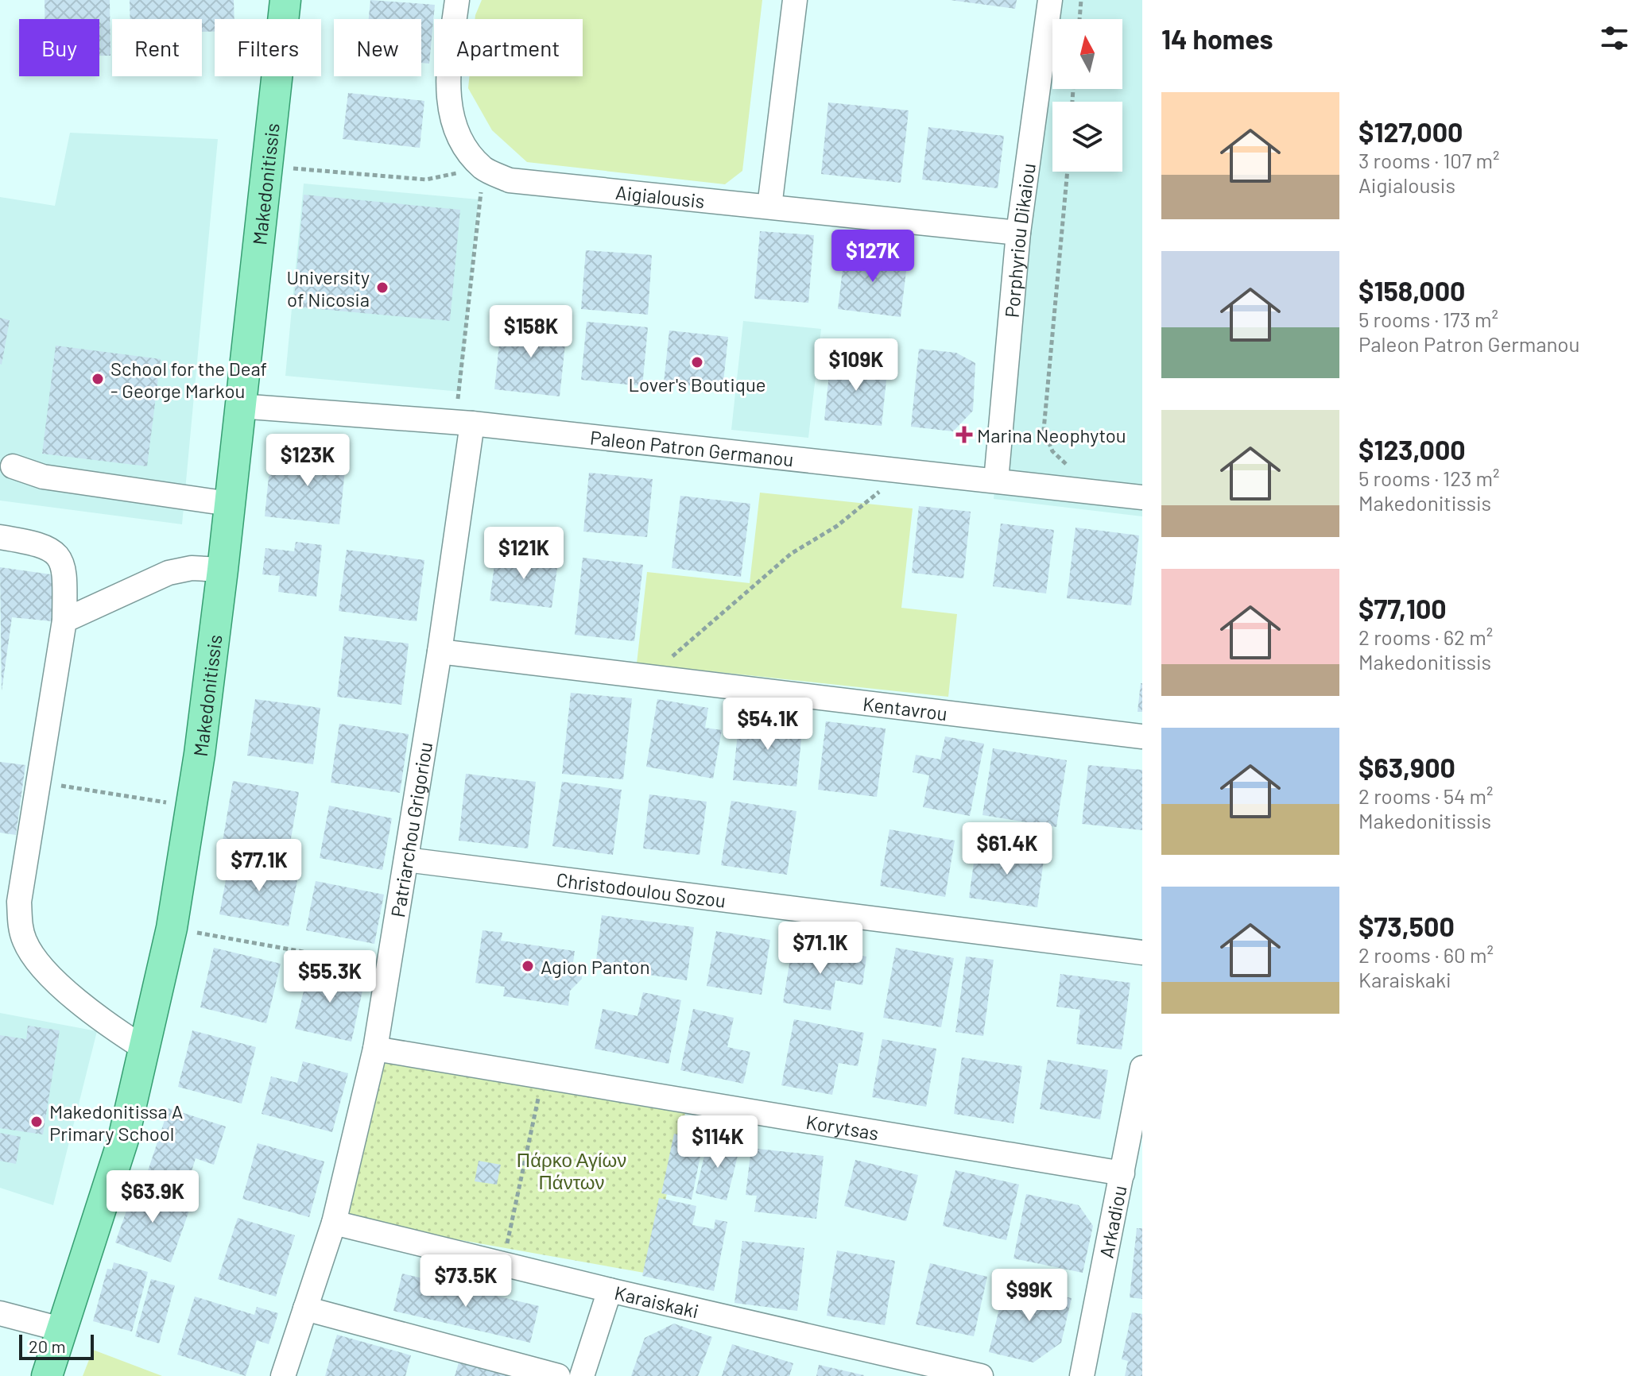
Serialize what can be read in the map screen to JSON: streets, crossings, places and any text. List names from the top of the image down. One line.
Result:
{"streets":{"main road":["Makedonitissis"],"street":["Aigialousis","Porphyriou Dikaiou","Paleon Patron Germanou","Kentavrou","Patriarchou Grigoriou","Christodoulou Sozou","Korytsas","Arkadiou","Karaiskaki"]},"crossings":[["Makedonitissis","Paleon Patron Germanou"],["Aigialousis","Porphyriou Dikaiou"],["Porphyriou Dikaiou","Paleon Patron Germanou"],["Paleon Patron Germanou","Patriarchou Grigoriou"],["Kentavrou","Patriarchou Grigoriou"],["Patriarchou Grigoriou","Christodoulou Sozou"],["Patriarchou Grigoriou","Korytsas"],["Patriarchou Grigoriou","Karaiskaki"],["Korytsas","Arkadiou"]],"parks":["Πάρκο Αγίων Πάντων"],"places":{"other":["University of Nicosia","Lover's Boutique","School for the Deaf - George Markou","Agion Panton","Makedonitissa A Primary School"],"health":["Marina Neophytou"]},"scale_bar":"20 m","north":"top","page":{"heading":"14 homes","chip":["Buy","Rent","Filters","New","Apartment"],"list":[{"name":"$127,000","note":"3 rooms · 107 m² · Aigialousis"},{"name":"$158,000","note":"5 rooms · 173 m² · Paleon Patron Germanou"},{"name":"$123,000","note":"5 rooms · 123 m² · Makedonitissis"},{"name":"$77,100","note":"2 rooms · 62 m² · Makedonitissis"},{"name":"$63,900","note":"2 rooms · 54 m² · Makedonitissis"},{"name":"$73,500","note":"2 rooms · 60 m² · Karaiskaki"}],"price":["$127K","$158K","$109K","$123K","$121K","$54.1K","$61.4K","$77.1K","$71.1K","$55.3K","$114K","$63.9K","$73.5K","$99K"],"scale":"20 m"}}
